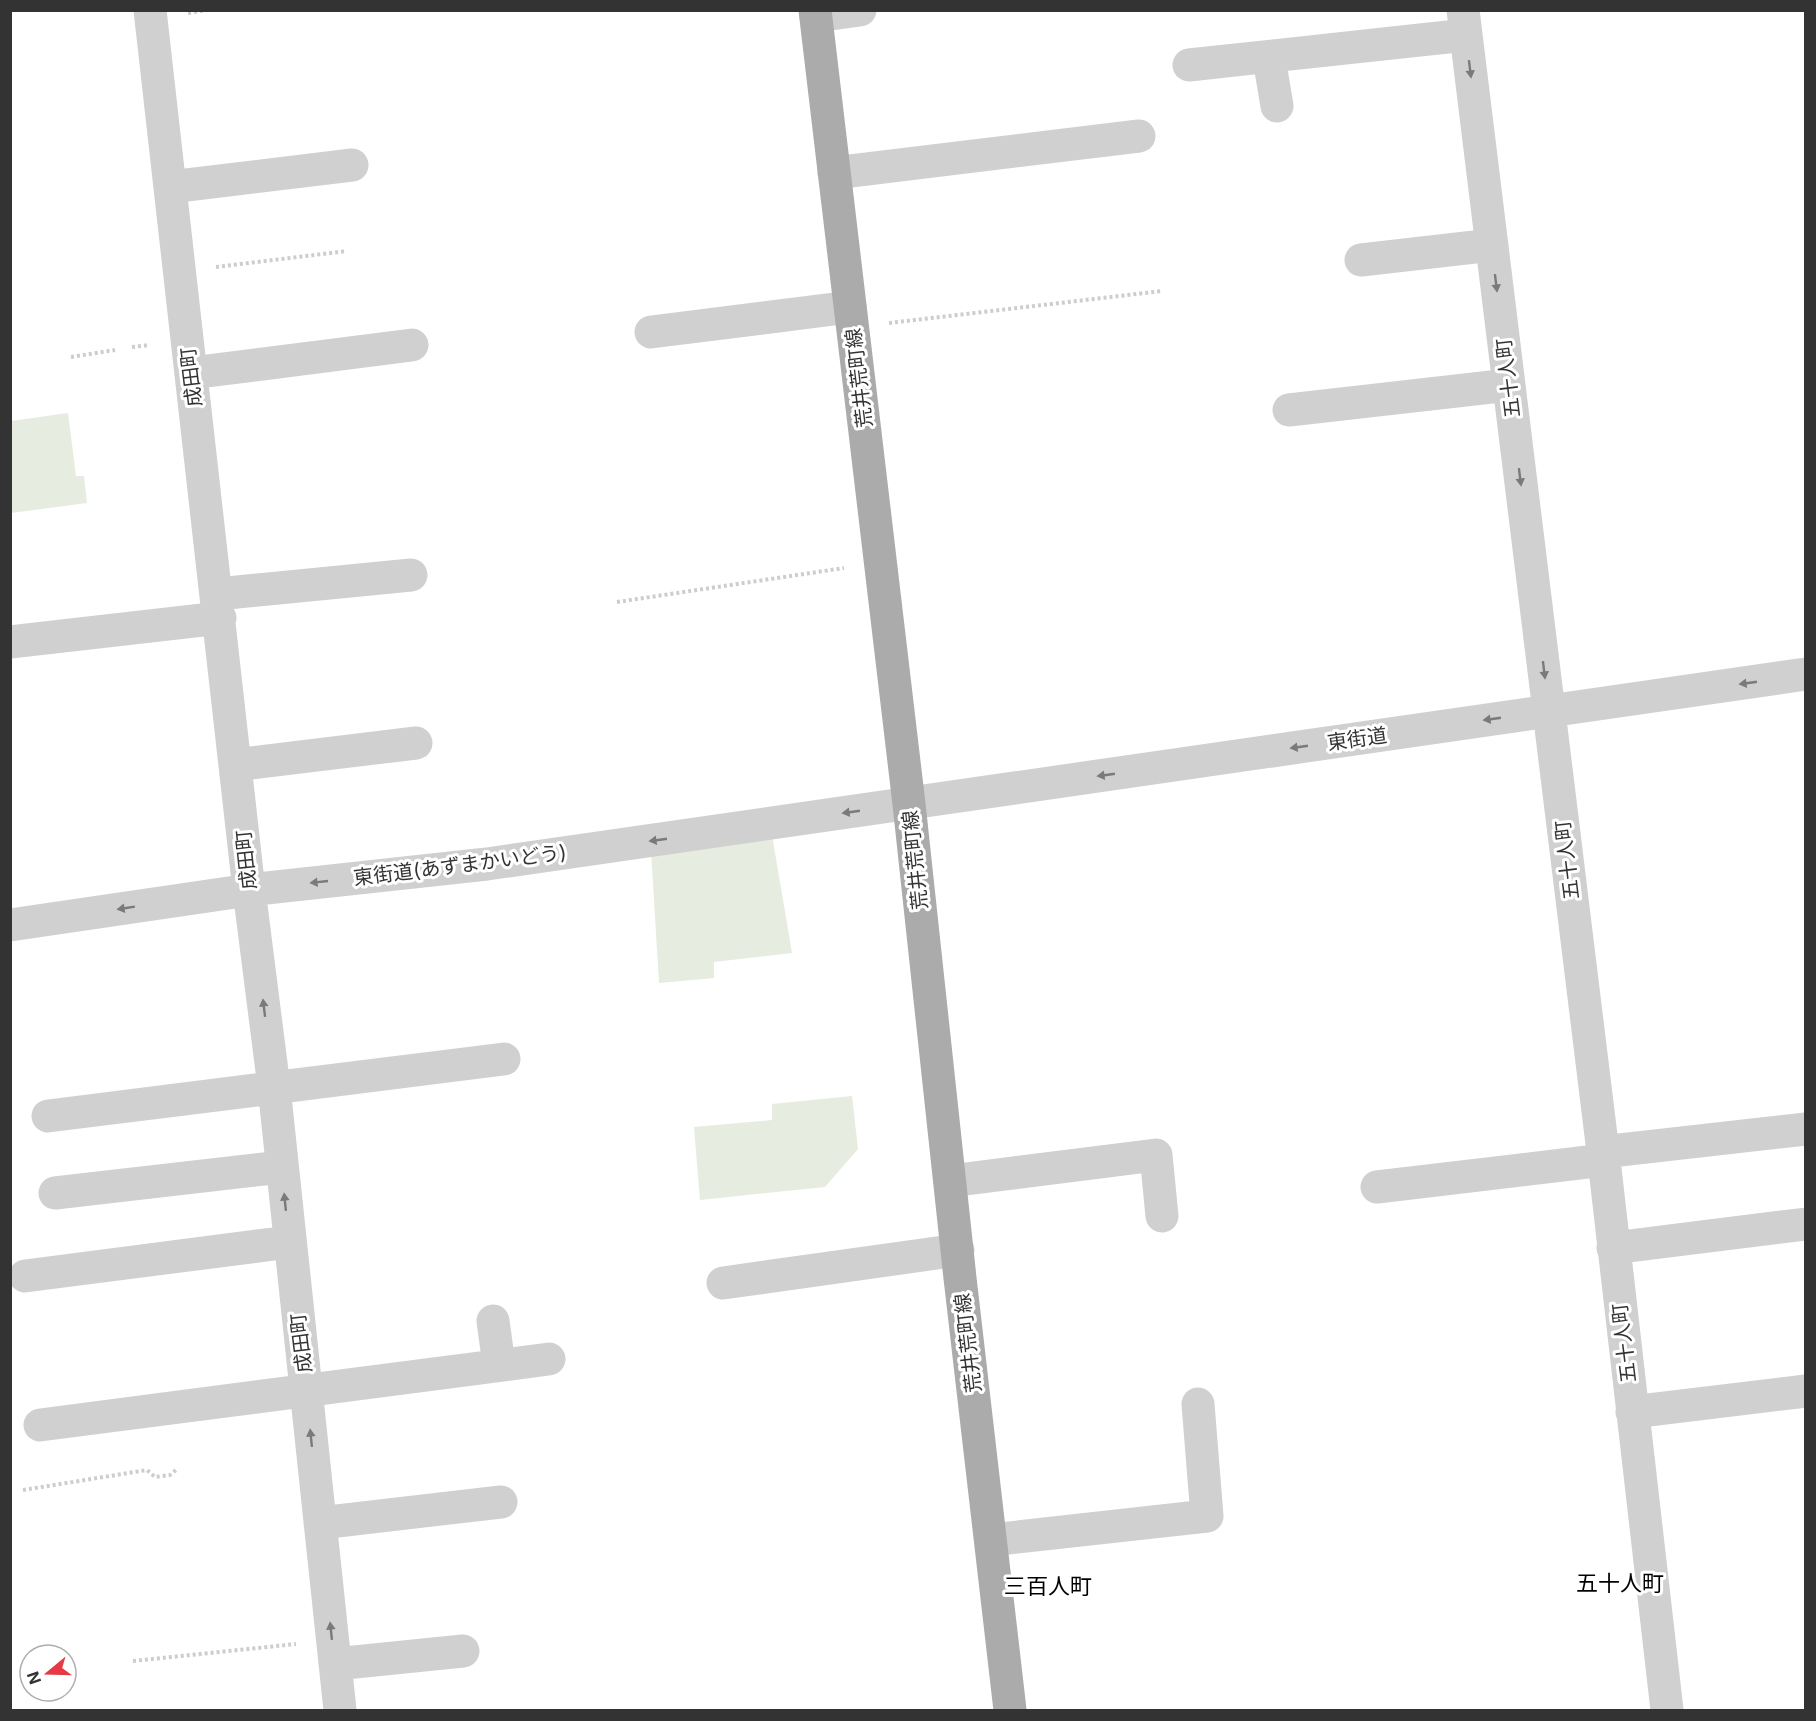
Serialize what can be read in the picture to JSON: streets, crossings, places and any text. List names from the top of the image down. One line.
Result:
{"streets":{"main road":["荒井荒町線"],"street":["成田町","五十人町","東街道","東街道(あずまかいどう)"]},"crossings":[["成田町","東街道(あずまかいどう)"],["荒井荒町線","東街道"],["荒井荒町線","東街道(あずまかいどう)"],["五十人町","東街道"],["東街道","東街道(あずまかいどう)"]],"one_way":["五十人町","東街道"],"districts":["五十人町","三百人町"],"north":"left"}
